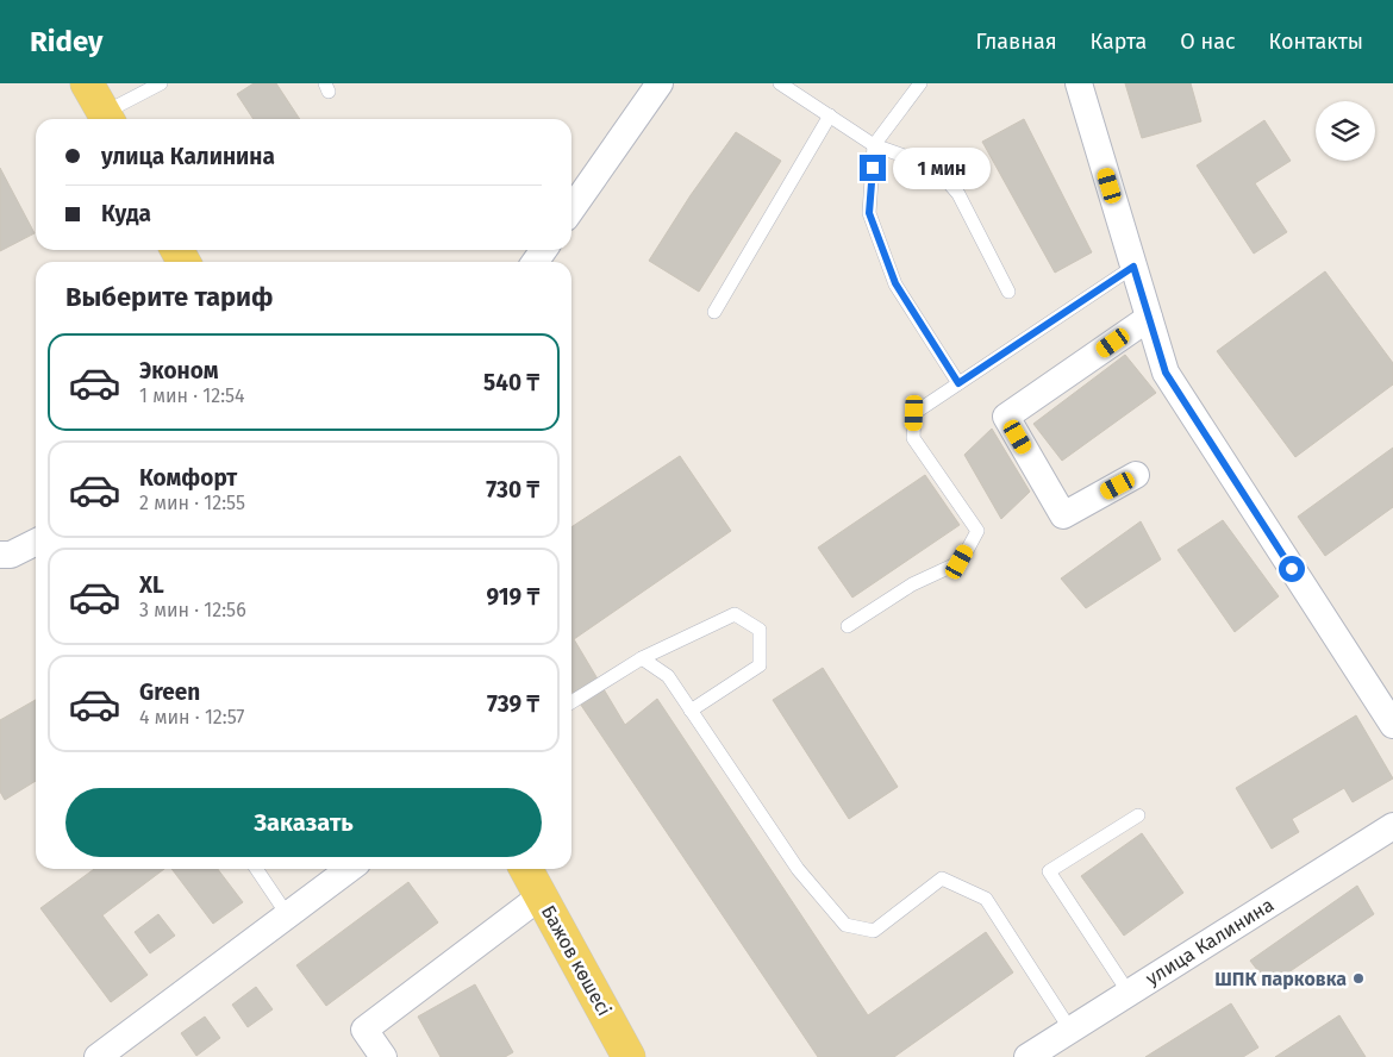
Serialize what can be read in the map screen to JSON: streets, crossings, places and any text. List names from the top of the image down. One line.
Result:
{"streets":{"main road":["Бажов көшесі"],"street":["улица Калинина"]},"places":["ШПК парковка"],"page":{"header":"Ridey","nav":["Главная","Карта","О нас","Контакты"],"banner":["улица Калинина","Куда"],"bubble":"1 мин","heading":"Выберите тариф","list":[{"name":"Эконом","note":"1 мин · 12:54","value":"540 ₸"},{"name":"Комфорт","note":"2 мин · 12:55","value":"730 ₸"},{"name":"XL","note":"3 мин · 12:56","value":"919 ₸"},{"name":"Green","note":"4 мин · 12:57","value":"739 ₸"}],"buttons":"Заказать"}}
